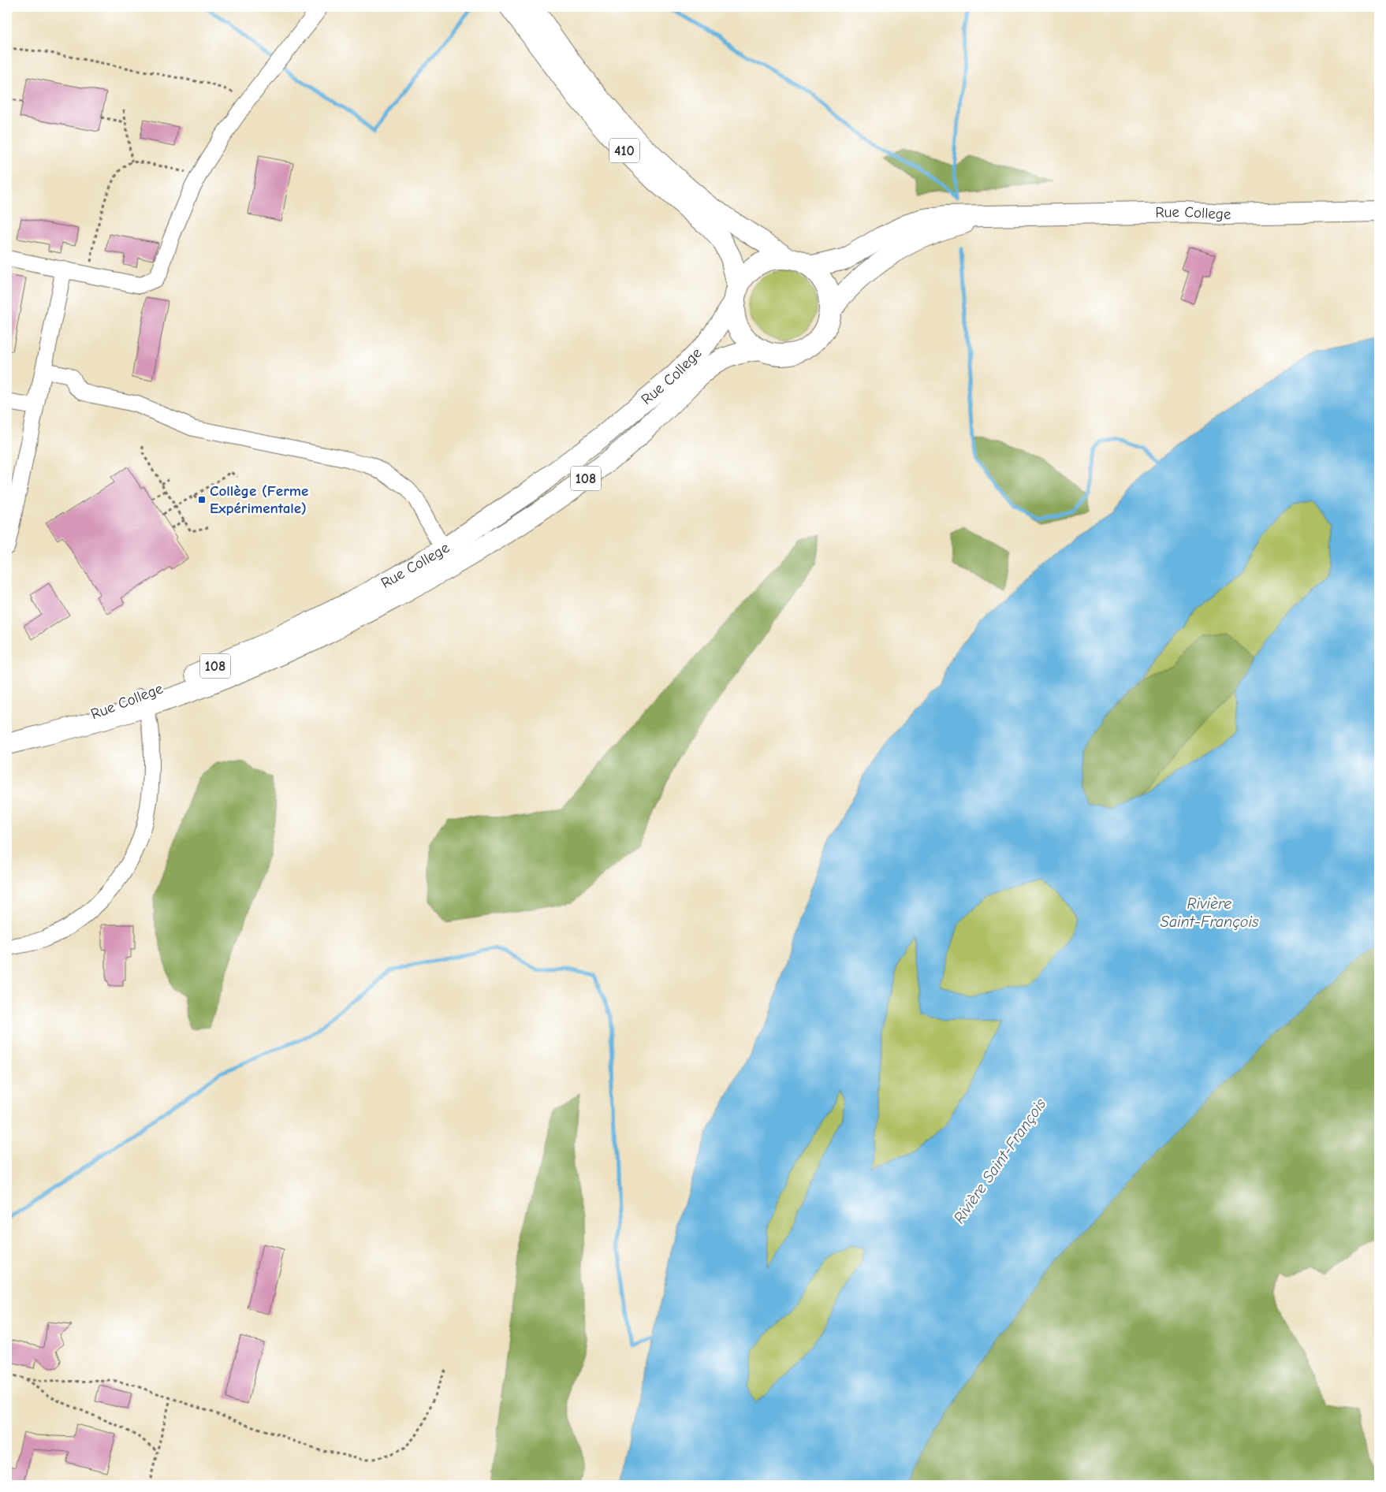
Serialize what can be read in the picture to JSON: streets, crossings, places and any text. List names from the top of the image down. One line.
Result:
{"streets":{"main road":["410","Rue College","108"]},"crossings":[["410","Rue College"]],"water":["Rivière Saint-François"],"places":{"transit":["Collège (Ferme Expérimentale)"]}}
